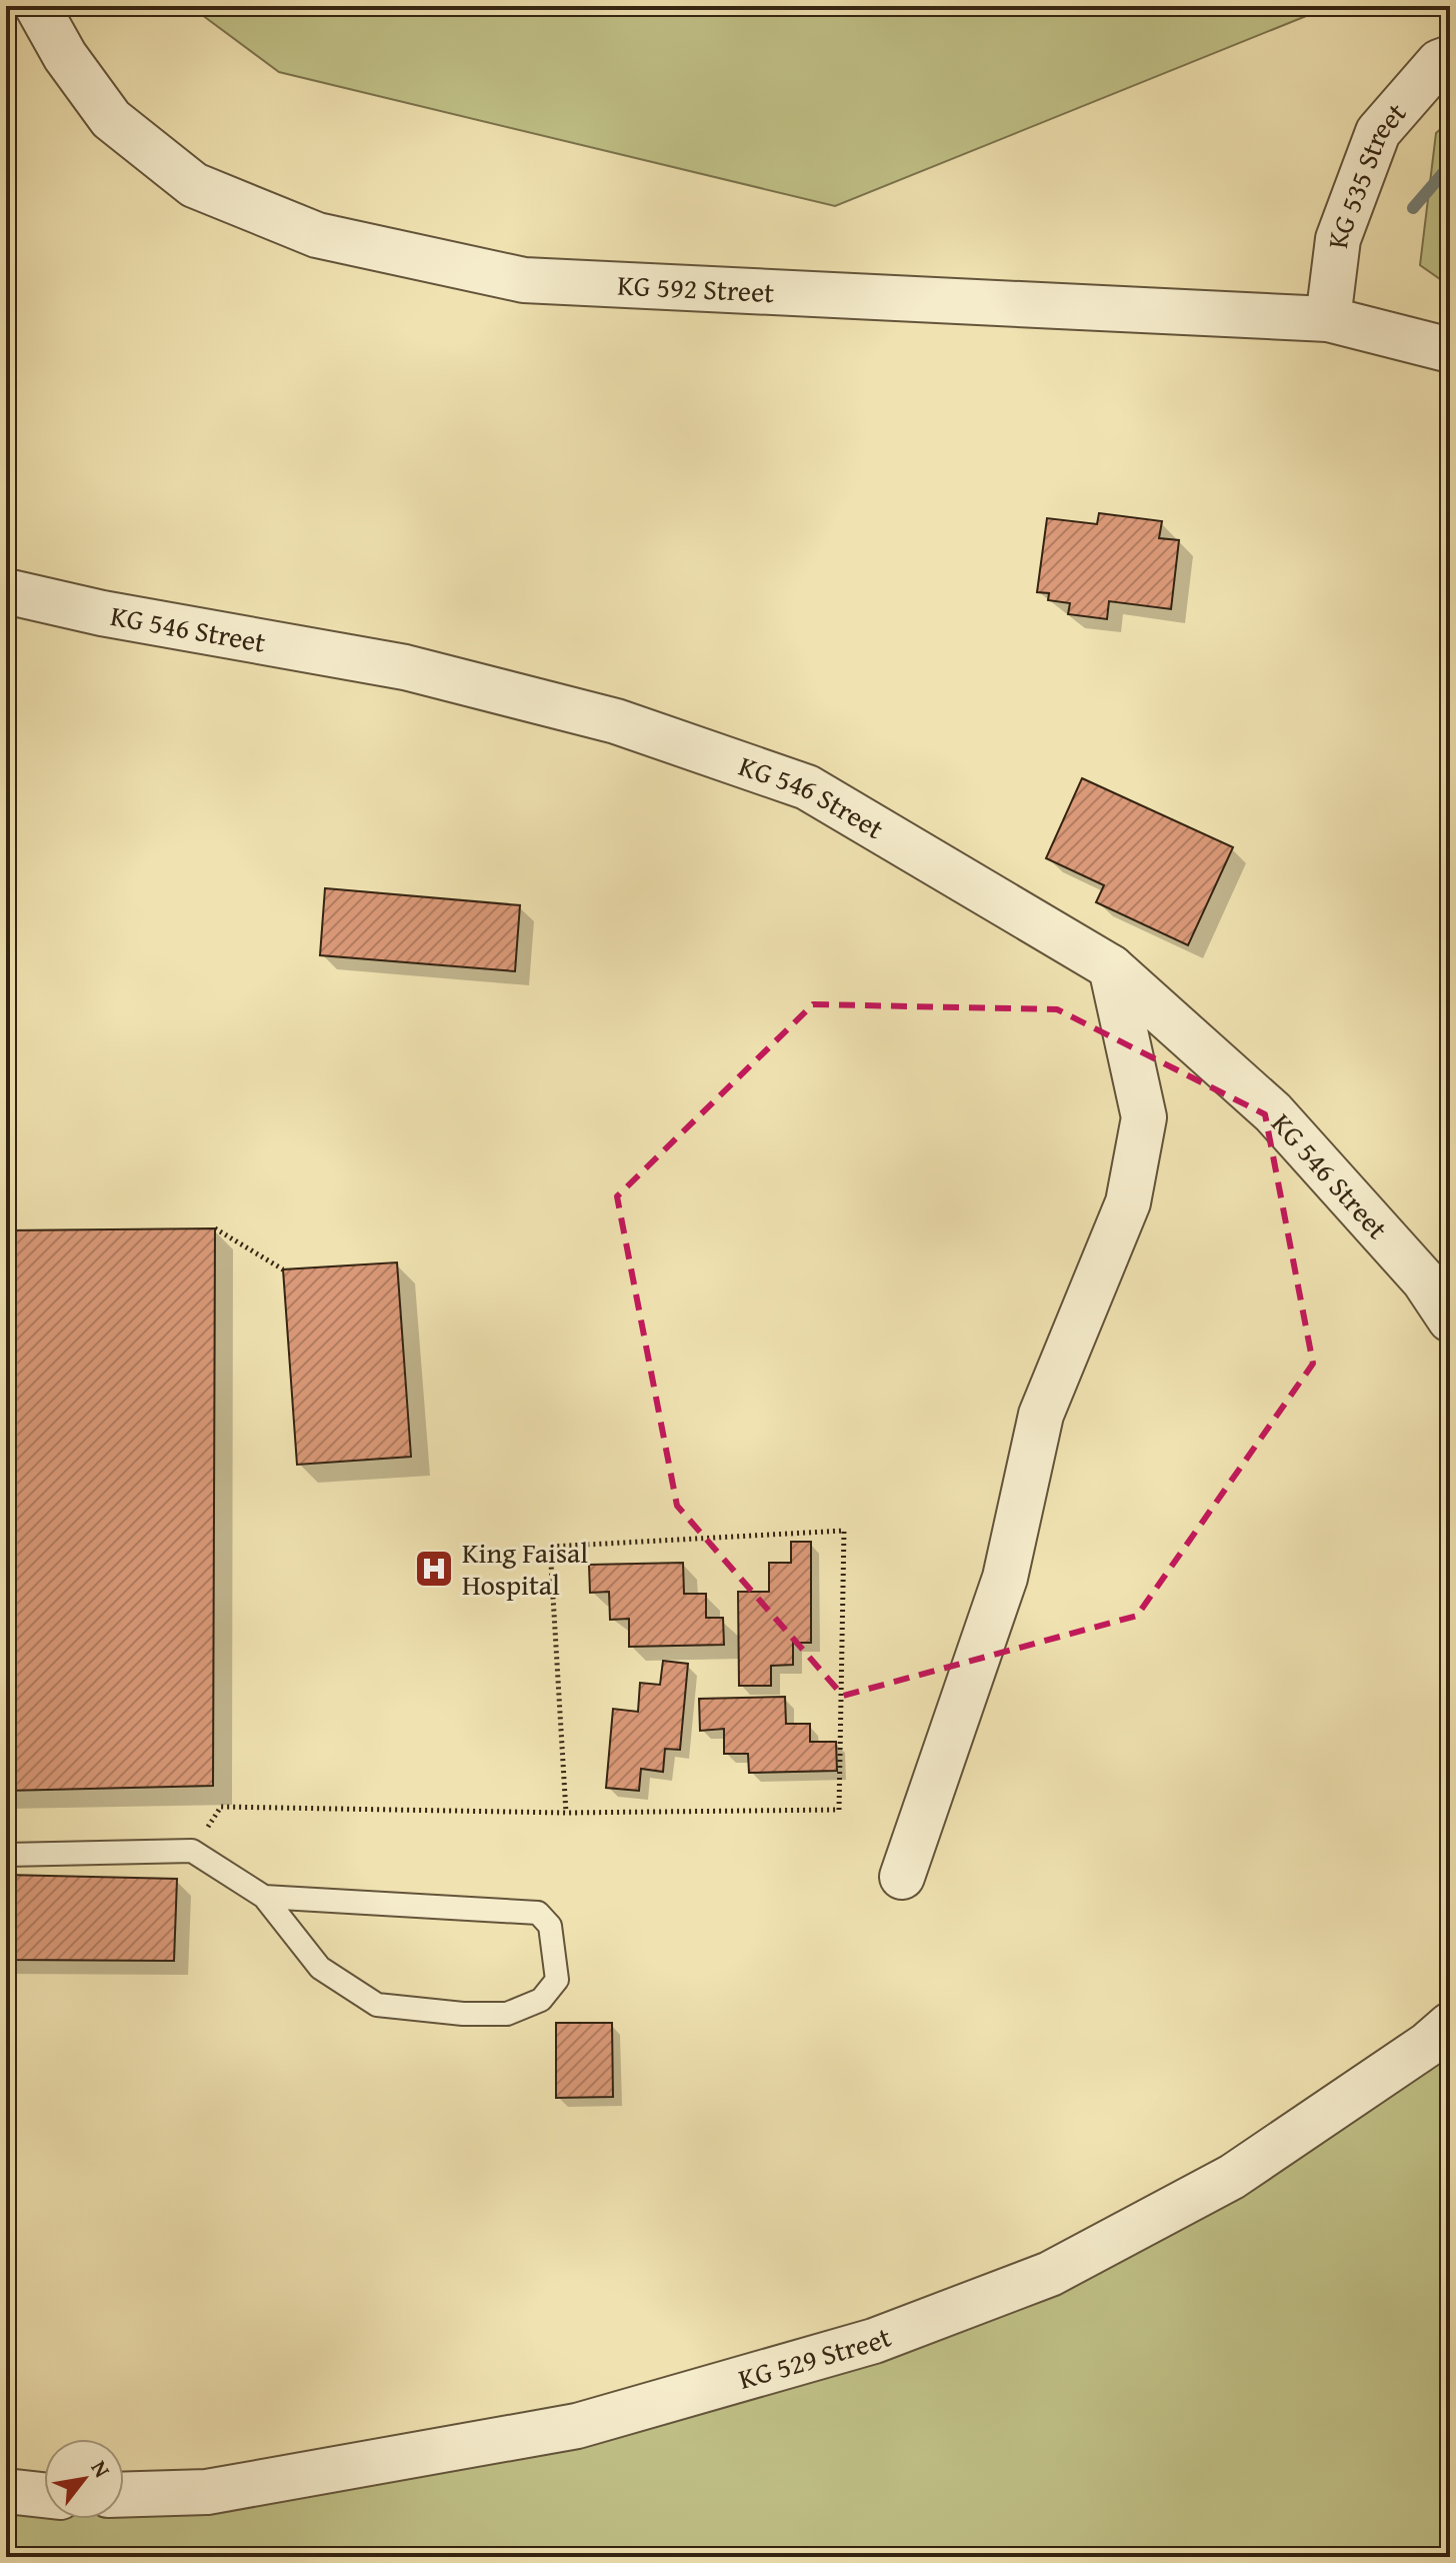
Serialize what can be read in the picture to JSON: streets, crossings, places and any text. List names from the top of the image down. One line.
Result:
{"streets":{"street":["KG 535 Street","KG 592 Street","KG 546 Street","KG 529 Street"]},"crossings":[["KG 535 Street","KG 592 Street"]],"places":{"hospital":["King Faisal Hospital"]},"north":"top right"}
